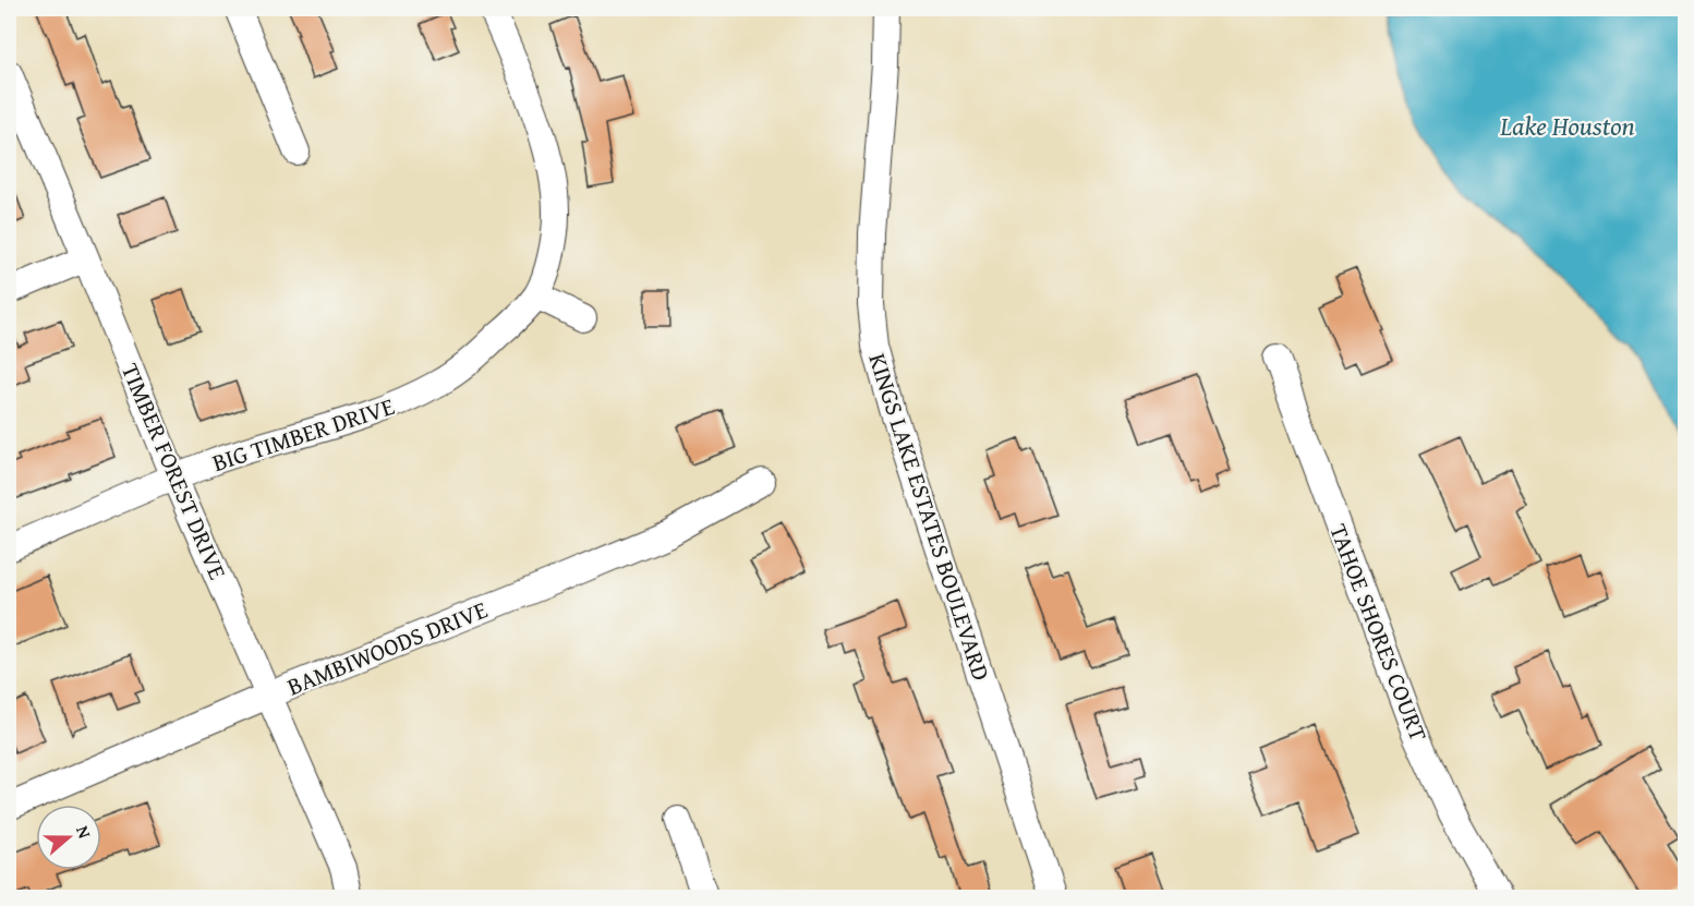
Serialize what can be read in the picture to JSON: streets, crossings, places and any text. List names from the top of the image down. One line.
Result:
{"streets":{"street":["BIG TIMBER DRIVE","TIMBER FOREST DRIVE","KINGS LAKE ESTATES BOULEVARD","TAHOE SHORES COURT","BAMBIWOODS DRIVE"]},"crossings":[["BIG TIMBER DRIVE","TIMBER FOREST DRIVE"],["TIMBER FOREST DRIVE","BAMBIWOODS DRIVE"]],"water":["Lake Houston"],"north":"right"}
